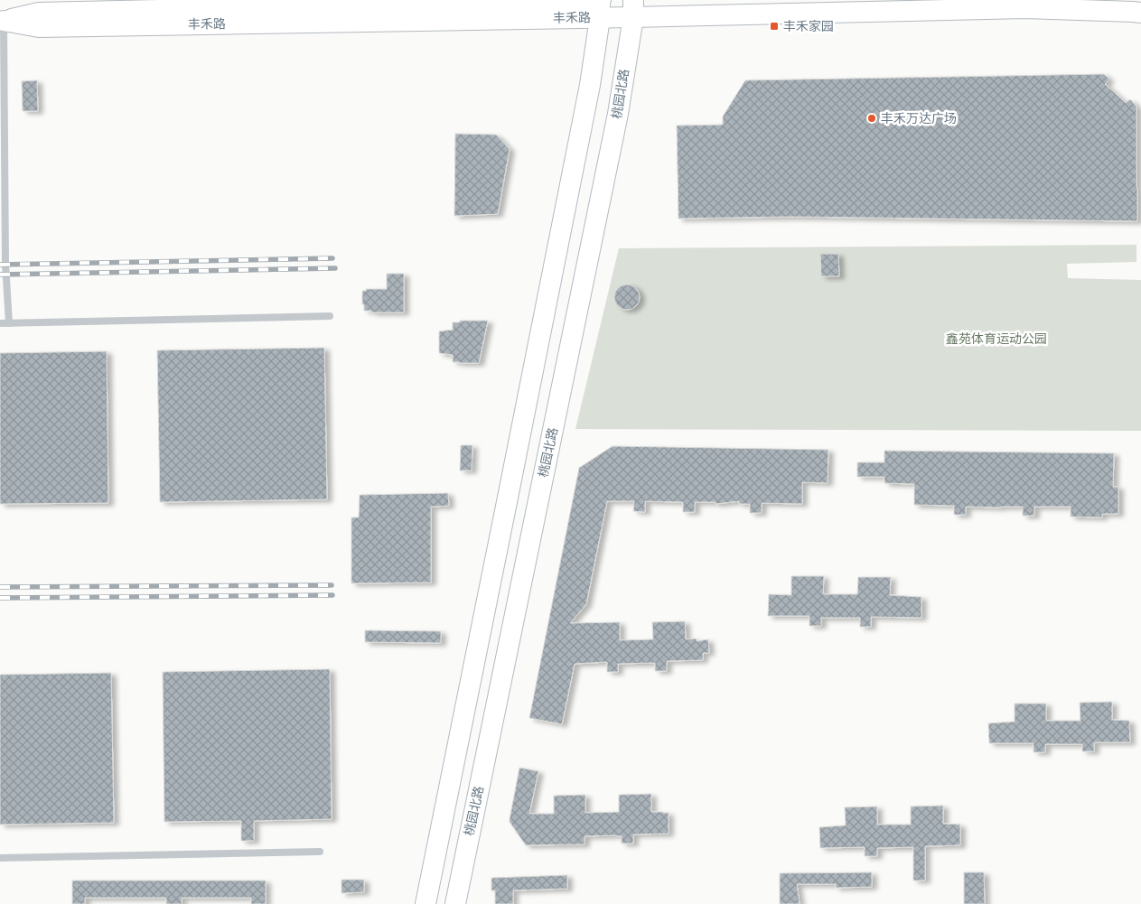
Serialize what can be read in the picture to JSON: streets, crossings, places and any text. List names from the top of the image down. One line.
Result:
{"streets":{"main road":["丰禾路","桃园北路"]},"crossings":[["丰禾路","桃园北路"]],"parks":["鑫苑体育运动公园"],"places":{"transit":["丰禾家园"],"other":["丰禾万达广场"]}}
